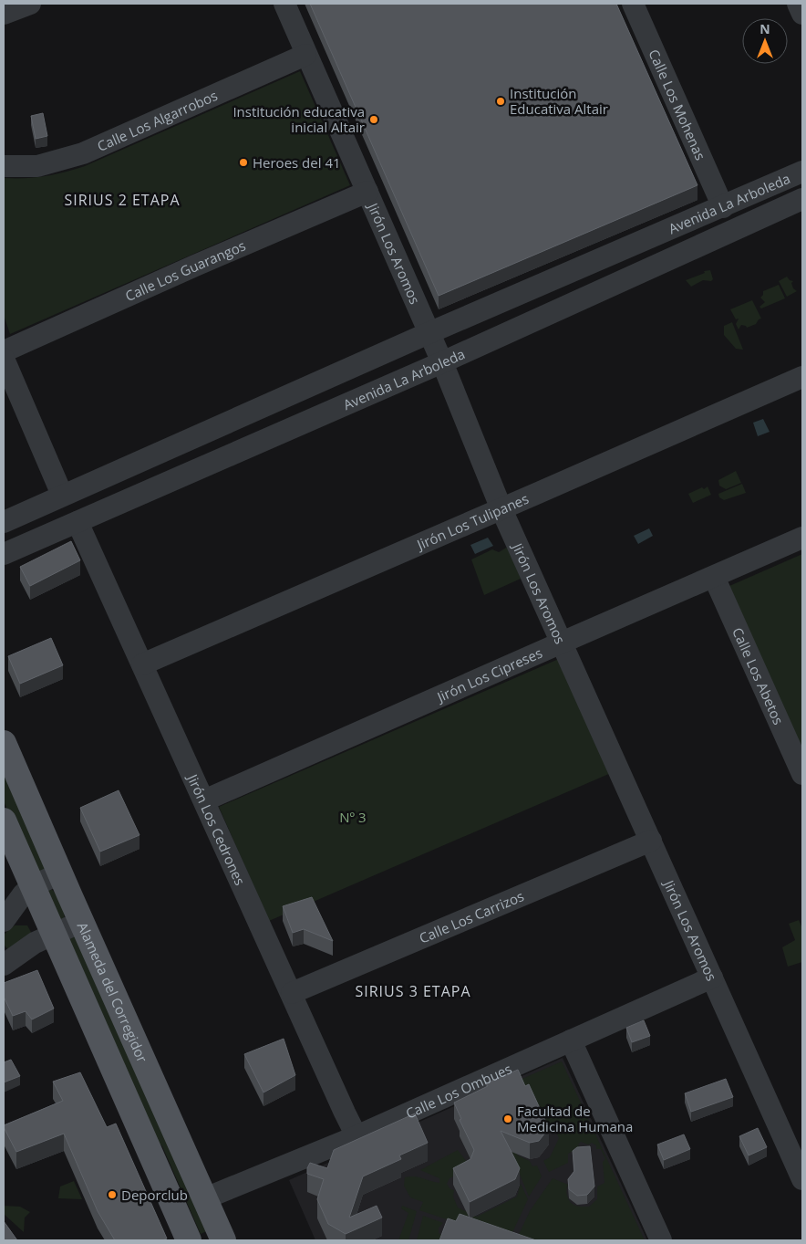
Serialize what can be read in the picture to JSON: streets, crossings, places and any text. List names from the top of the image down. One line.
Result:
{"streets":{"main road":["Alameda del Corregidor"],"street":["Calle Los Mohenas","Calle Los Algarrobos","Avenida La Arboleda","Jirón Los Aromos","Calle Los Guarangos","Jirón Los Tulipanes","Jirón Los Cipreses","Calle Los Abetos","Jirón Los Cedrones","Calle Los Carrizos","Calle Los Ombues"]},"crossings":[["Calle Los Mohenas","Avenida La Arboleda"],["Calle Los Algarrobos","Jirón Los Aromos"],["Avenida La Arboleda","Jirón Los Aromos"],["Avenida La Arboleda","Jirón Los Cedrones"],["Jirón Los Aromos","Calle Los Guarangos"],["Jirón Los Aromos","Jirón Los Tulipanes"],["Jirón Los Aromos","Jirón Los Cipreses"],["Jirón Los Aromos","Calle Los Carrizos"],["Jirón Los Aromos","Calle Los Ombues"],["Jirón Los Tulipanes","Jirón Los Cedrones"],["Jirón Los Cipreses","Calle Los Abetos"],["Jirón Los Cipreses","Jirón Los Cedrones"],["Jirón Los Cedrones","Calle Los Carrizos"],["Jirón Los Cedrones","Calle Los Ombues"],["Alameda del Corregidor","Calle Los Ombues"]],"districts":["SIRIUS 2 ETAPA","SIRIUS 3 ETAPA"],"parks":["Nº 3"],"places":["Institución Educativa Altair","Institución educativa inicial Altair","Heroes del 41","Facultad de Medicina Humana","Deporclub"],"north":"top"}
